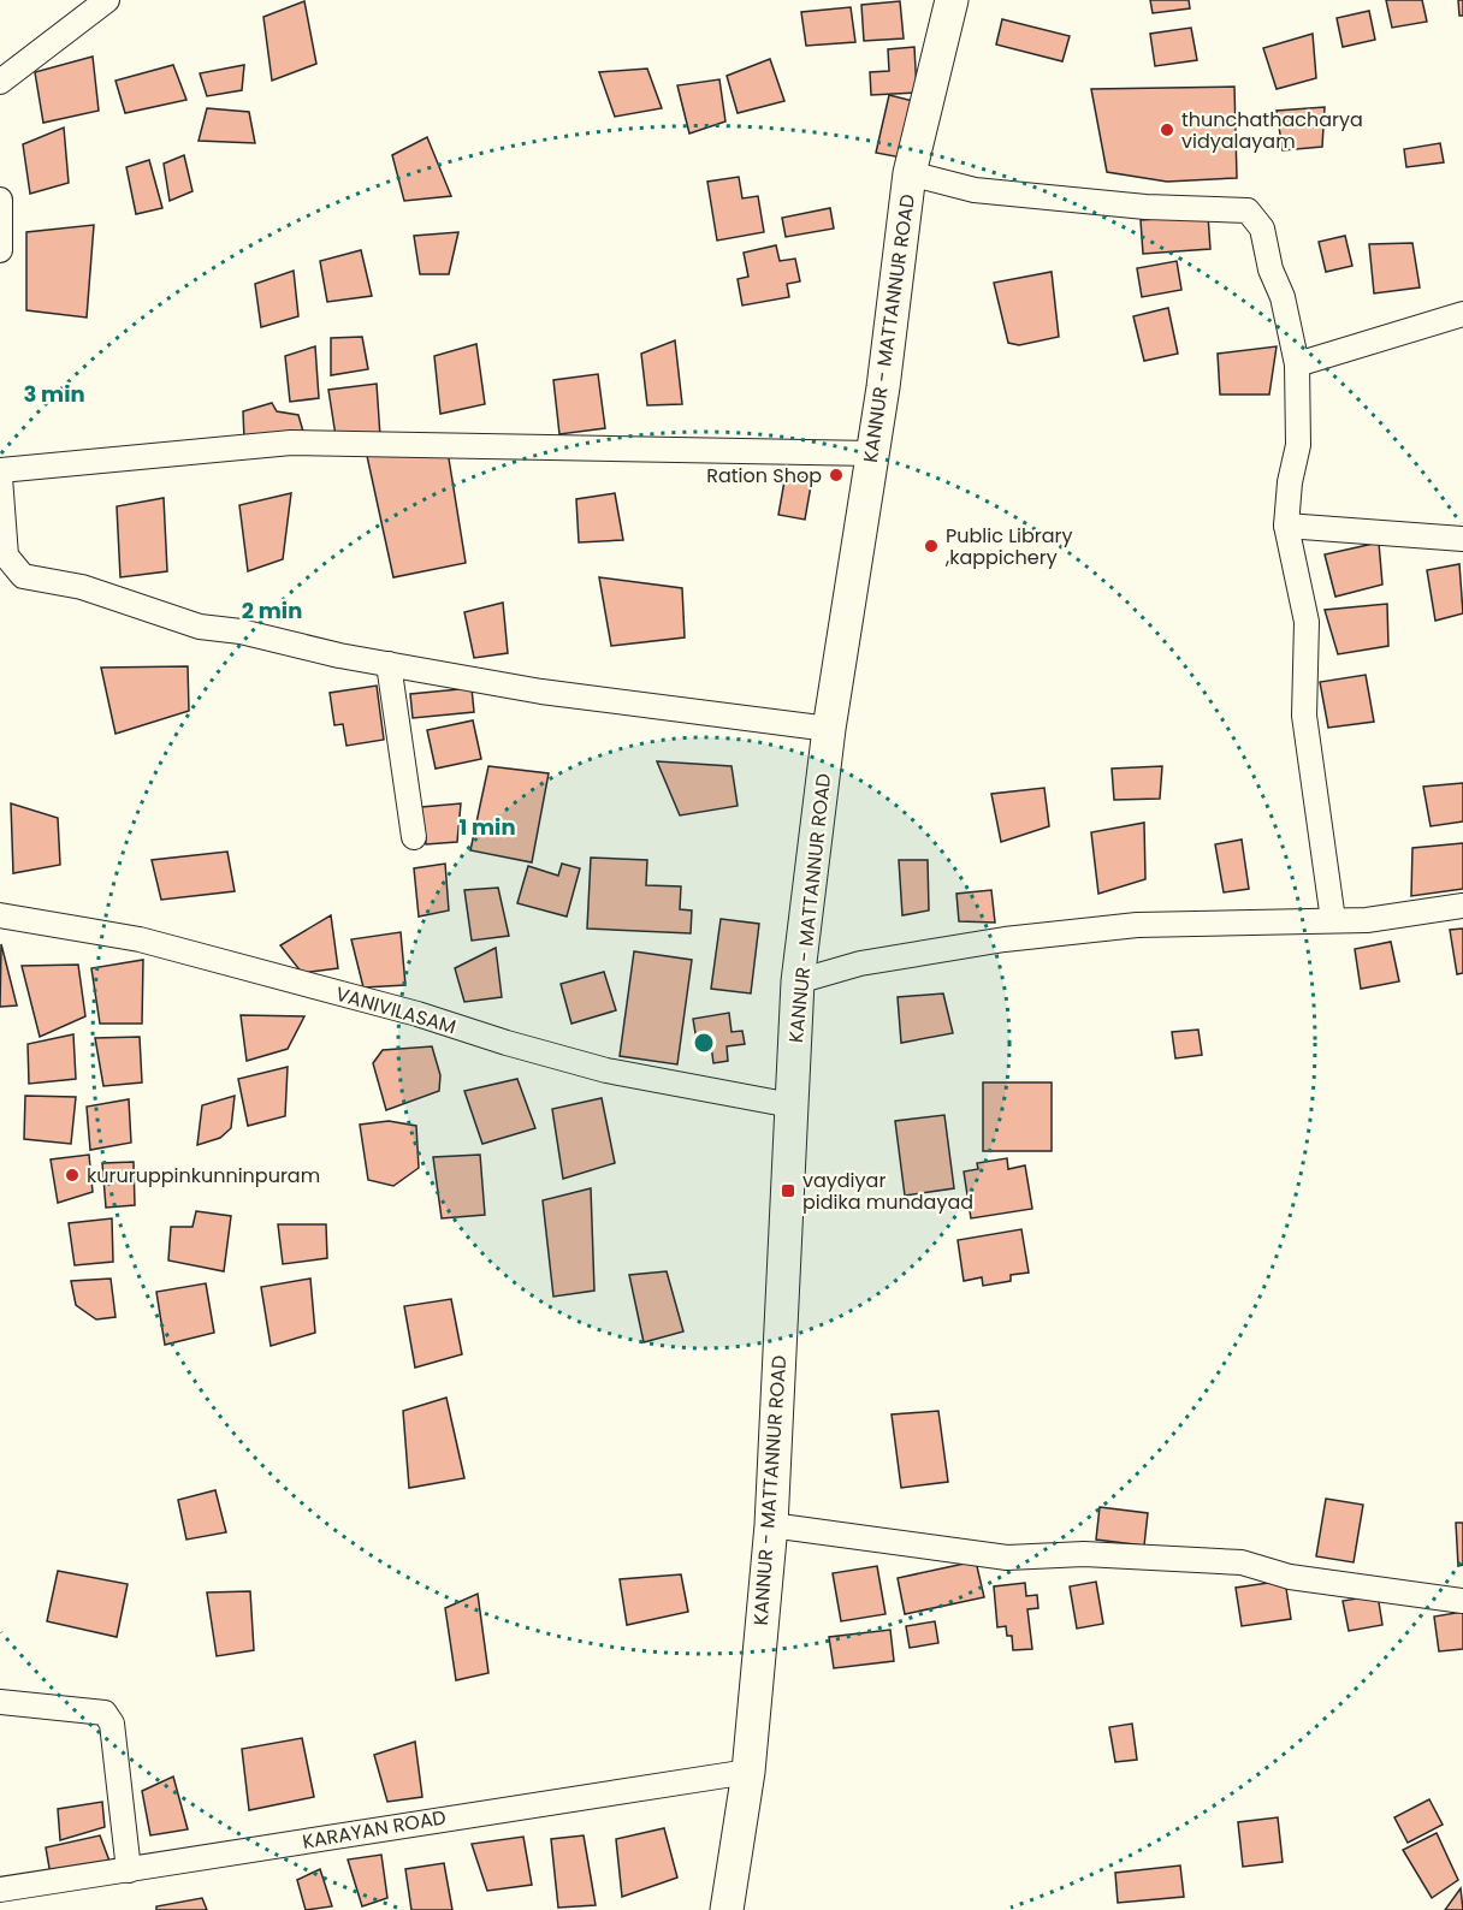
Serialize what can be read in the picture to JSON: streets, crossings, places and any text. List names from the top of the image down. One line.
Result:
{"streets":{"main road":["KANNUR - MATTANNUR ROAD"],"street":["VANIVILASAM","KARAYAN ROAD"]},"crossings":[["KANNUR - MATTANNUR ROAD","VANIVILASAM"],["KANNUR - MATTANNUR ROAD","KARAYAN ROAD"]],"places":{"other":["thunchathacharya vidyalayam","Ration Shop","Public Library ,kappichery","kururuppinkunninpuram"],"transit":["vaydiyar pidika mundayad"]},"rings":["3 min","2 min","1 min"]}
